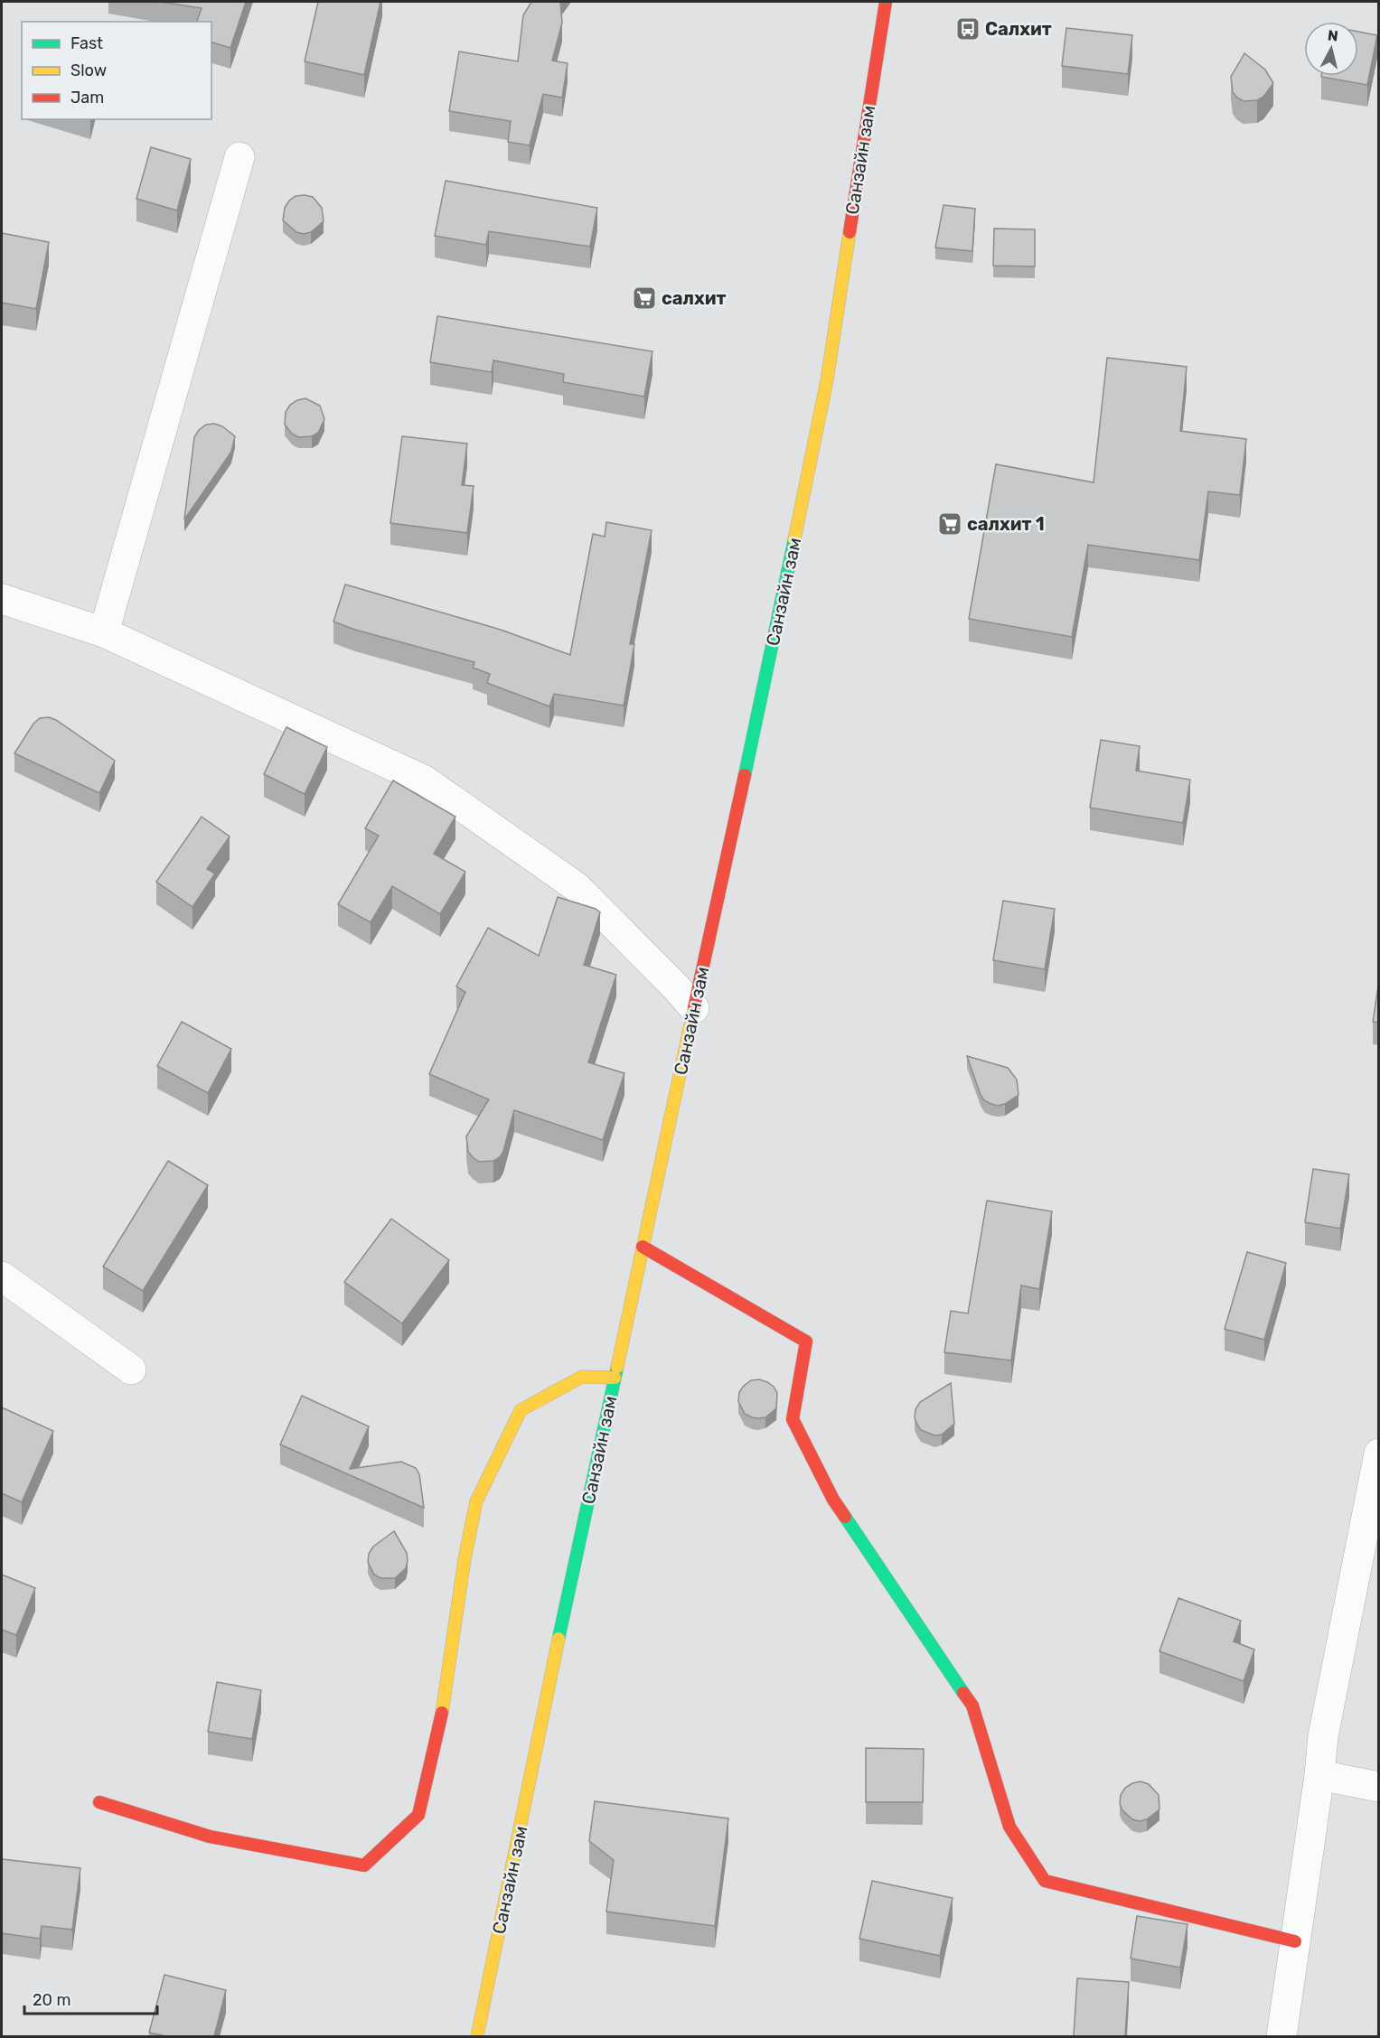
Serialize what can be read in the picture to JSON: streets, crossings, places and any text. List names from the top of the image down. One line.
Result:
{"streets":{"main road":["Санзайн зам"]},"places":{"bus stop":["Салхит"],"supermarket":["салхит","салхит 1"]},"legend":["Fast","Slow","Jam"],"scale_bar":"20 m","north":"top"}
